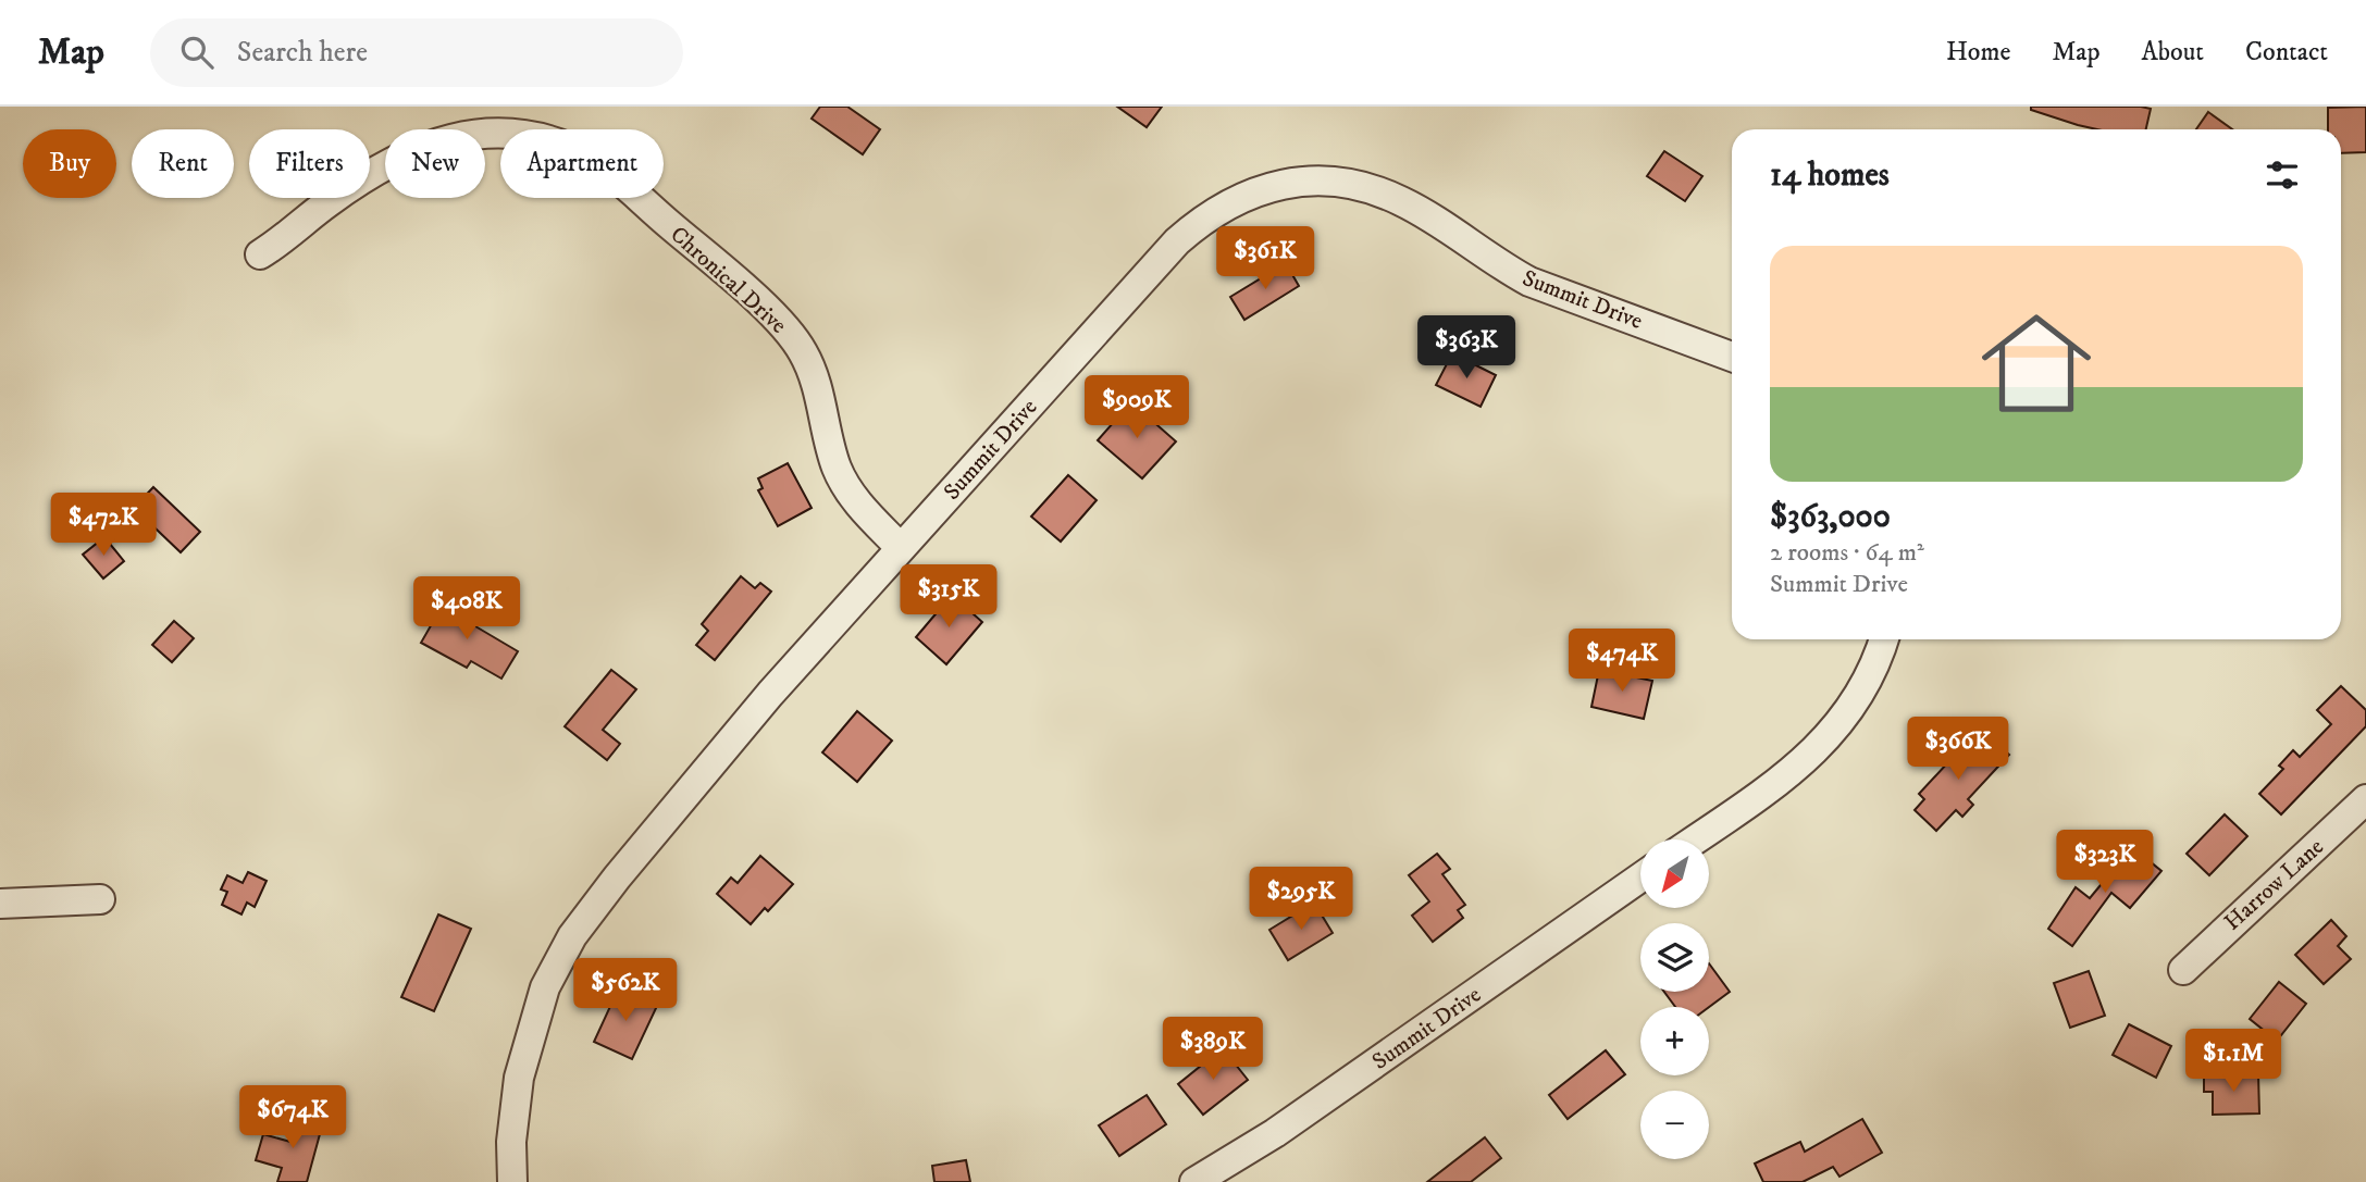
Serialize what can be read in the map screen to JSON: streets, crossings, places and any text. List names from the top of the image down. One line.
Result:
{"streets":{"street":["Chronical Drive","Summit Drive","Harrow Lane"]},"crossings":[["Chronical Drive","Summit Drive"]],"north":"bottom left","page":{"header":"Map","search":"Search here","nav":["Home","Map","About","Contact"],"chip":["Buy","Rent","Filters","New","Apartment"],"heading":"14 homes","list":[{"name":"$363,000","note":"2 rooms · 64 m² · Summit Drive"}],"price":["$361K","$363K","$909K","$472K","$315K","$408K","$474K","$366K","$323K","$295K","$562K","$389K","$1.1M","$674K"],"map_buttons":["+","−"]}}
